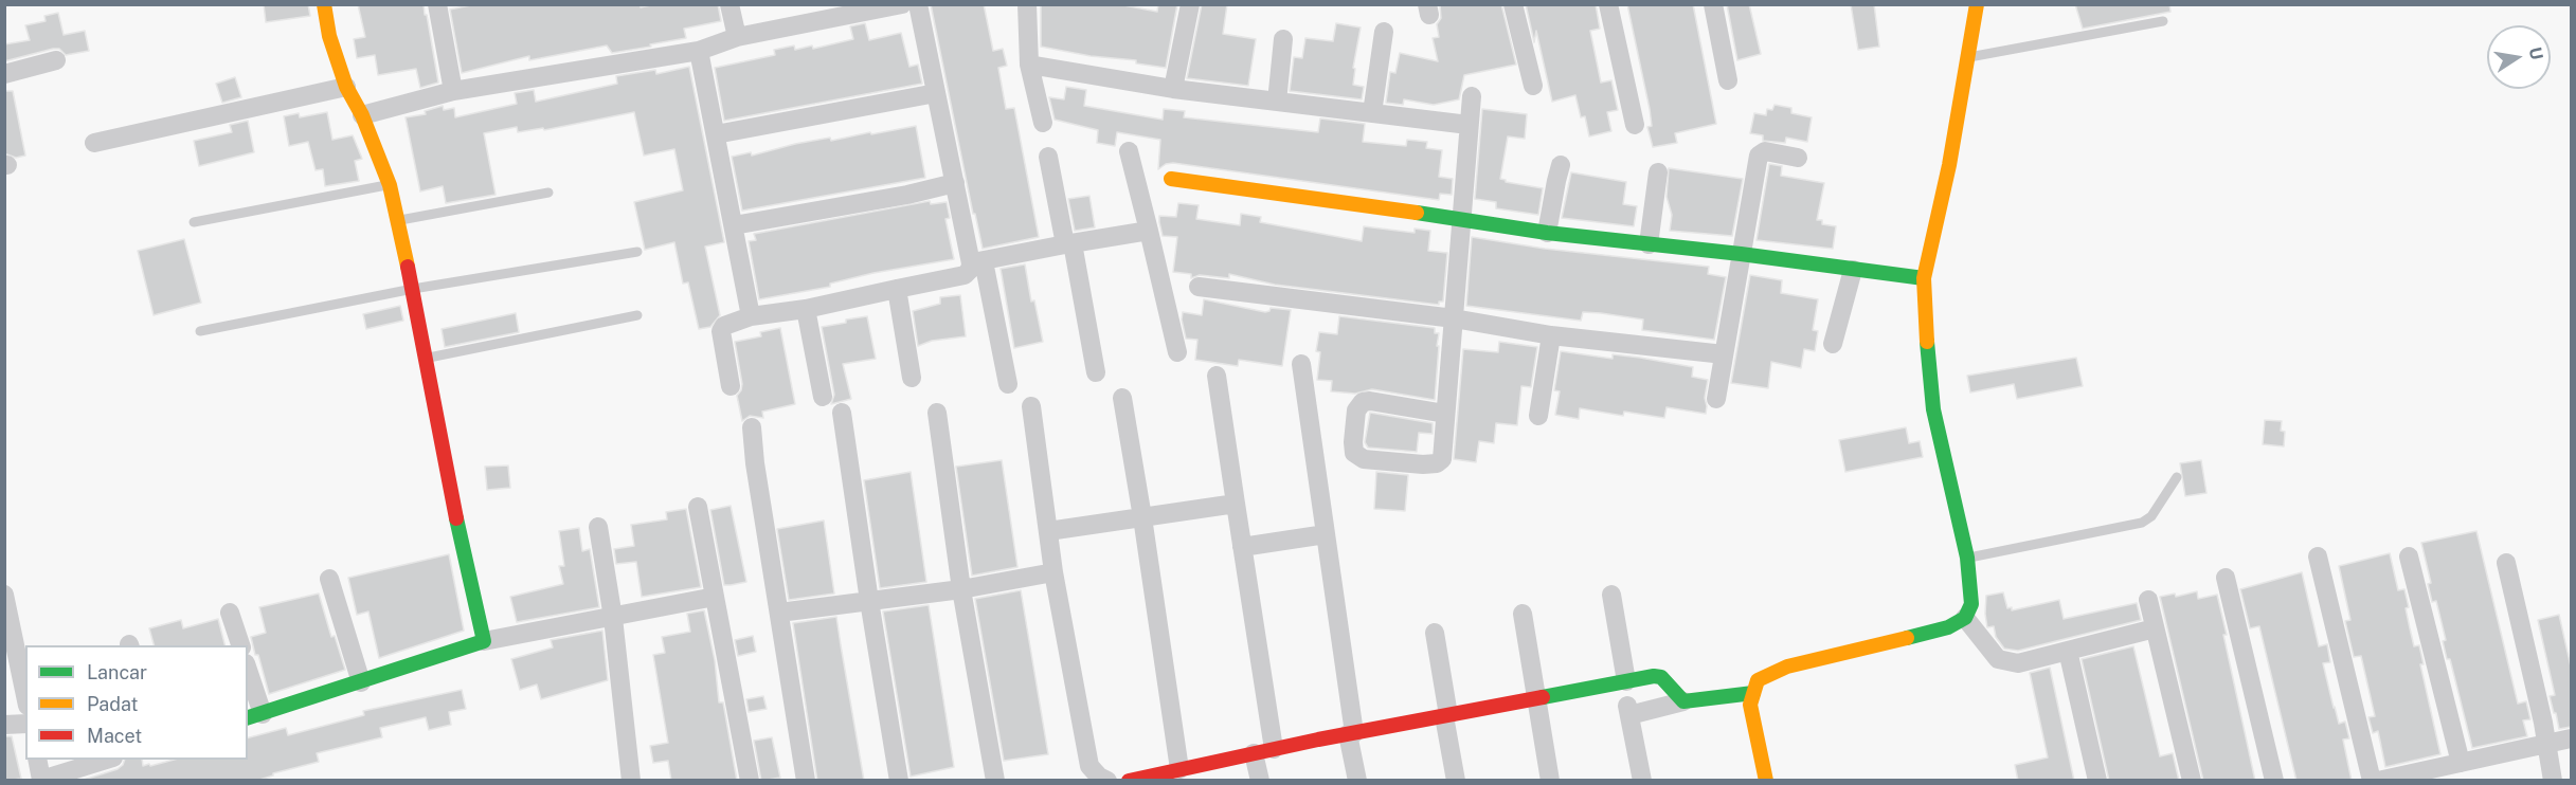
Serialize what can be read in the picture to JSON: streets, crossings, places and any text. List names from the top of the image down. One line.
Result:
{"legend":["Lancar","Padat","Macet"],"north":"right"}
